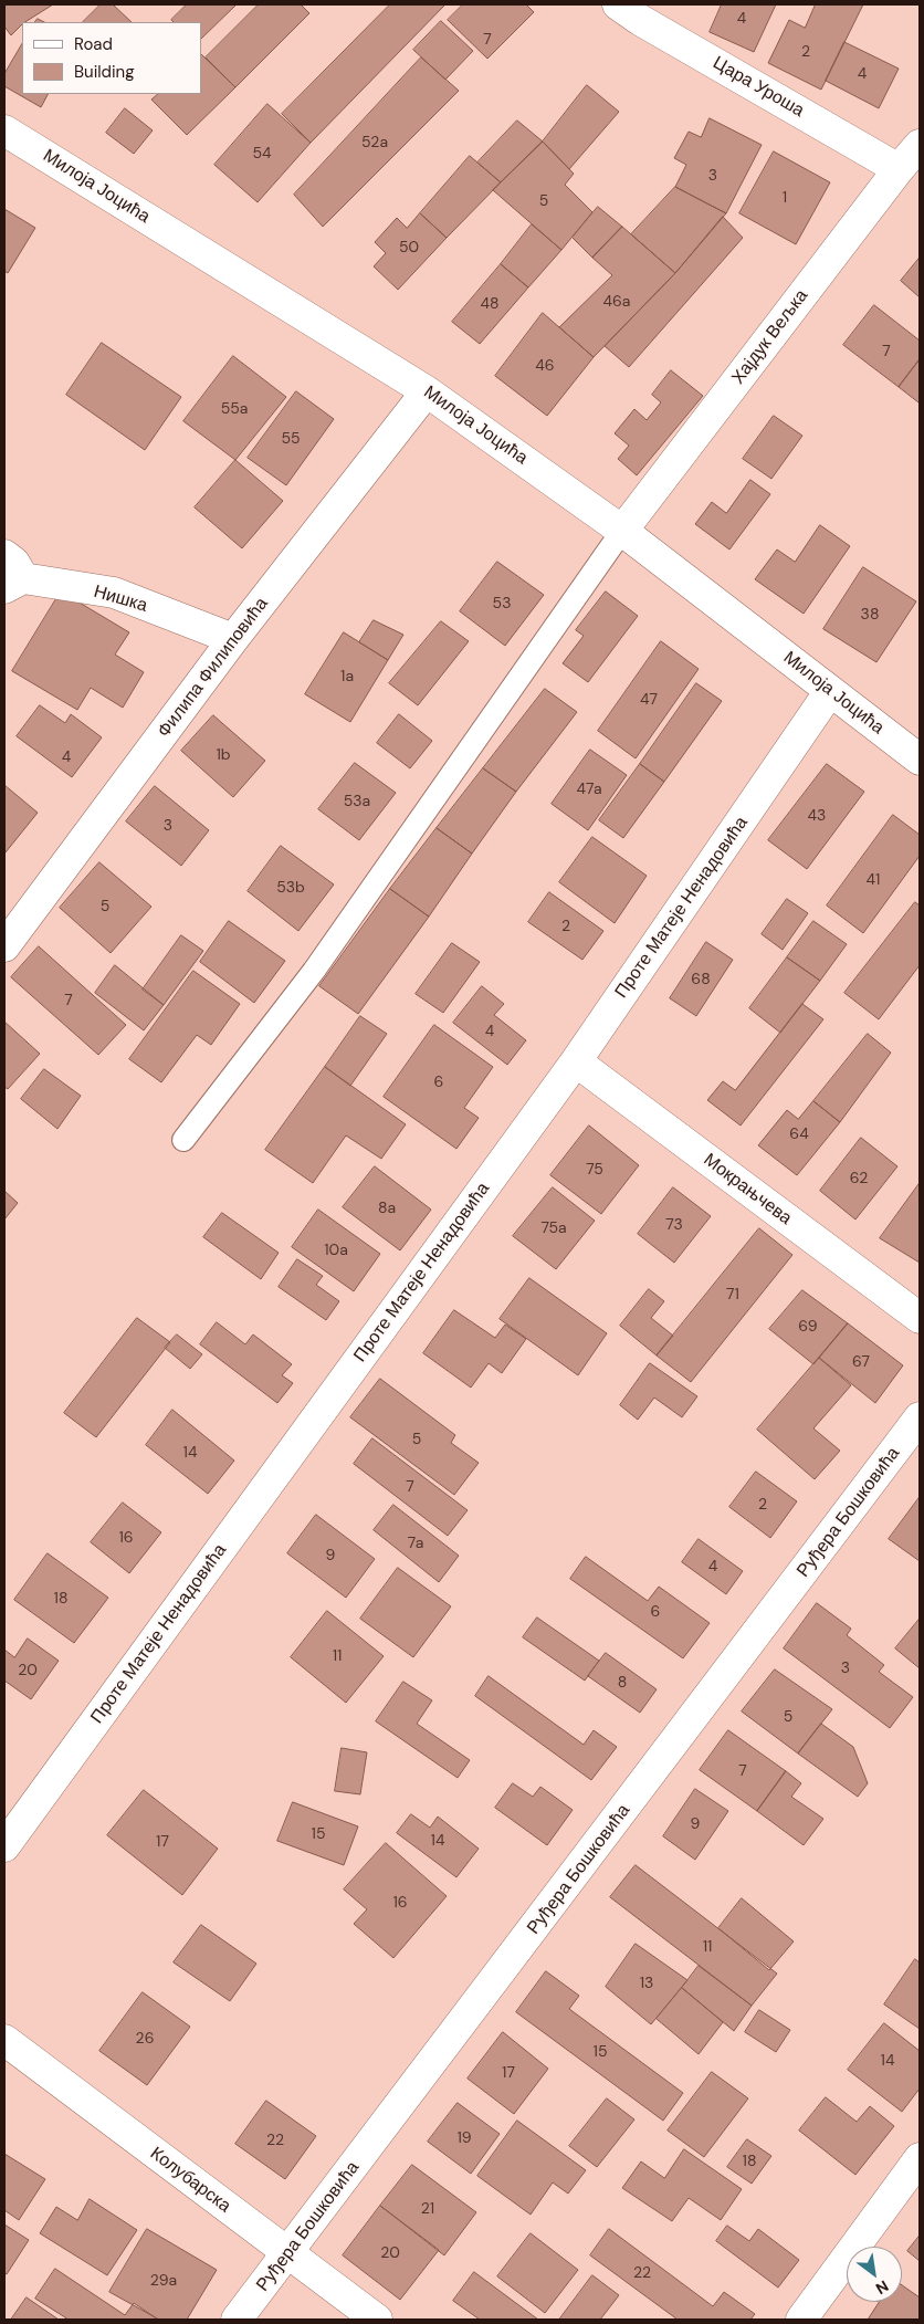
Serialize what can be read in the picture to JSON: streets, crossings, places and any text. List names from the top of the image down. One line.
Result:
{"streets":{"street":["Цара Уроша","Милоја Јоцића","Хајдук Вељка","Нишка","Филипа Филиповића","Проте Матеје Ненадовића","Мокрањчева","Руђера Бошковића","Колубарска"]},"crossings":[["Цара Уроша","Хајдук Вељка"],["Милоја Јоцића","Хајдук Вељка"],["Милоја Јоцића","Филипа Филиповића"],["Милоја Јоцића","Проте Матеје Ненадовића"],["Нишка","Филипа Филиповића"],["Проте Матеје Ненадовића","Мокрањчева"],["Руђера Бошковића","Колубарска"]],"house_numbers":["4","7","2","4","52a","54","3","1","5","50","46a","48","7","46","55a","55","53","38","1a","47","1b","4","47a","53a","43","3","41","53b","5","2","68","7","4","6","64","75","62","8a","73","75a","10a","71","69","67","5","14","7","2","16","7a","9","4","18","6","11","3","20","8","5","7","9","15","14","17","16","11","13","26","15","14","17","19","22","18","21","20","22","29a"],"legend":["Road","Building"],"north":"bottom right"}
